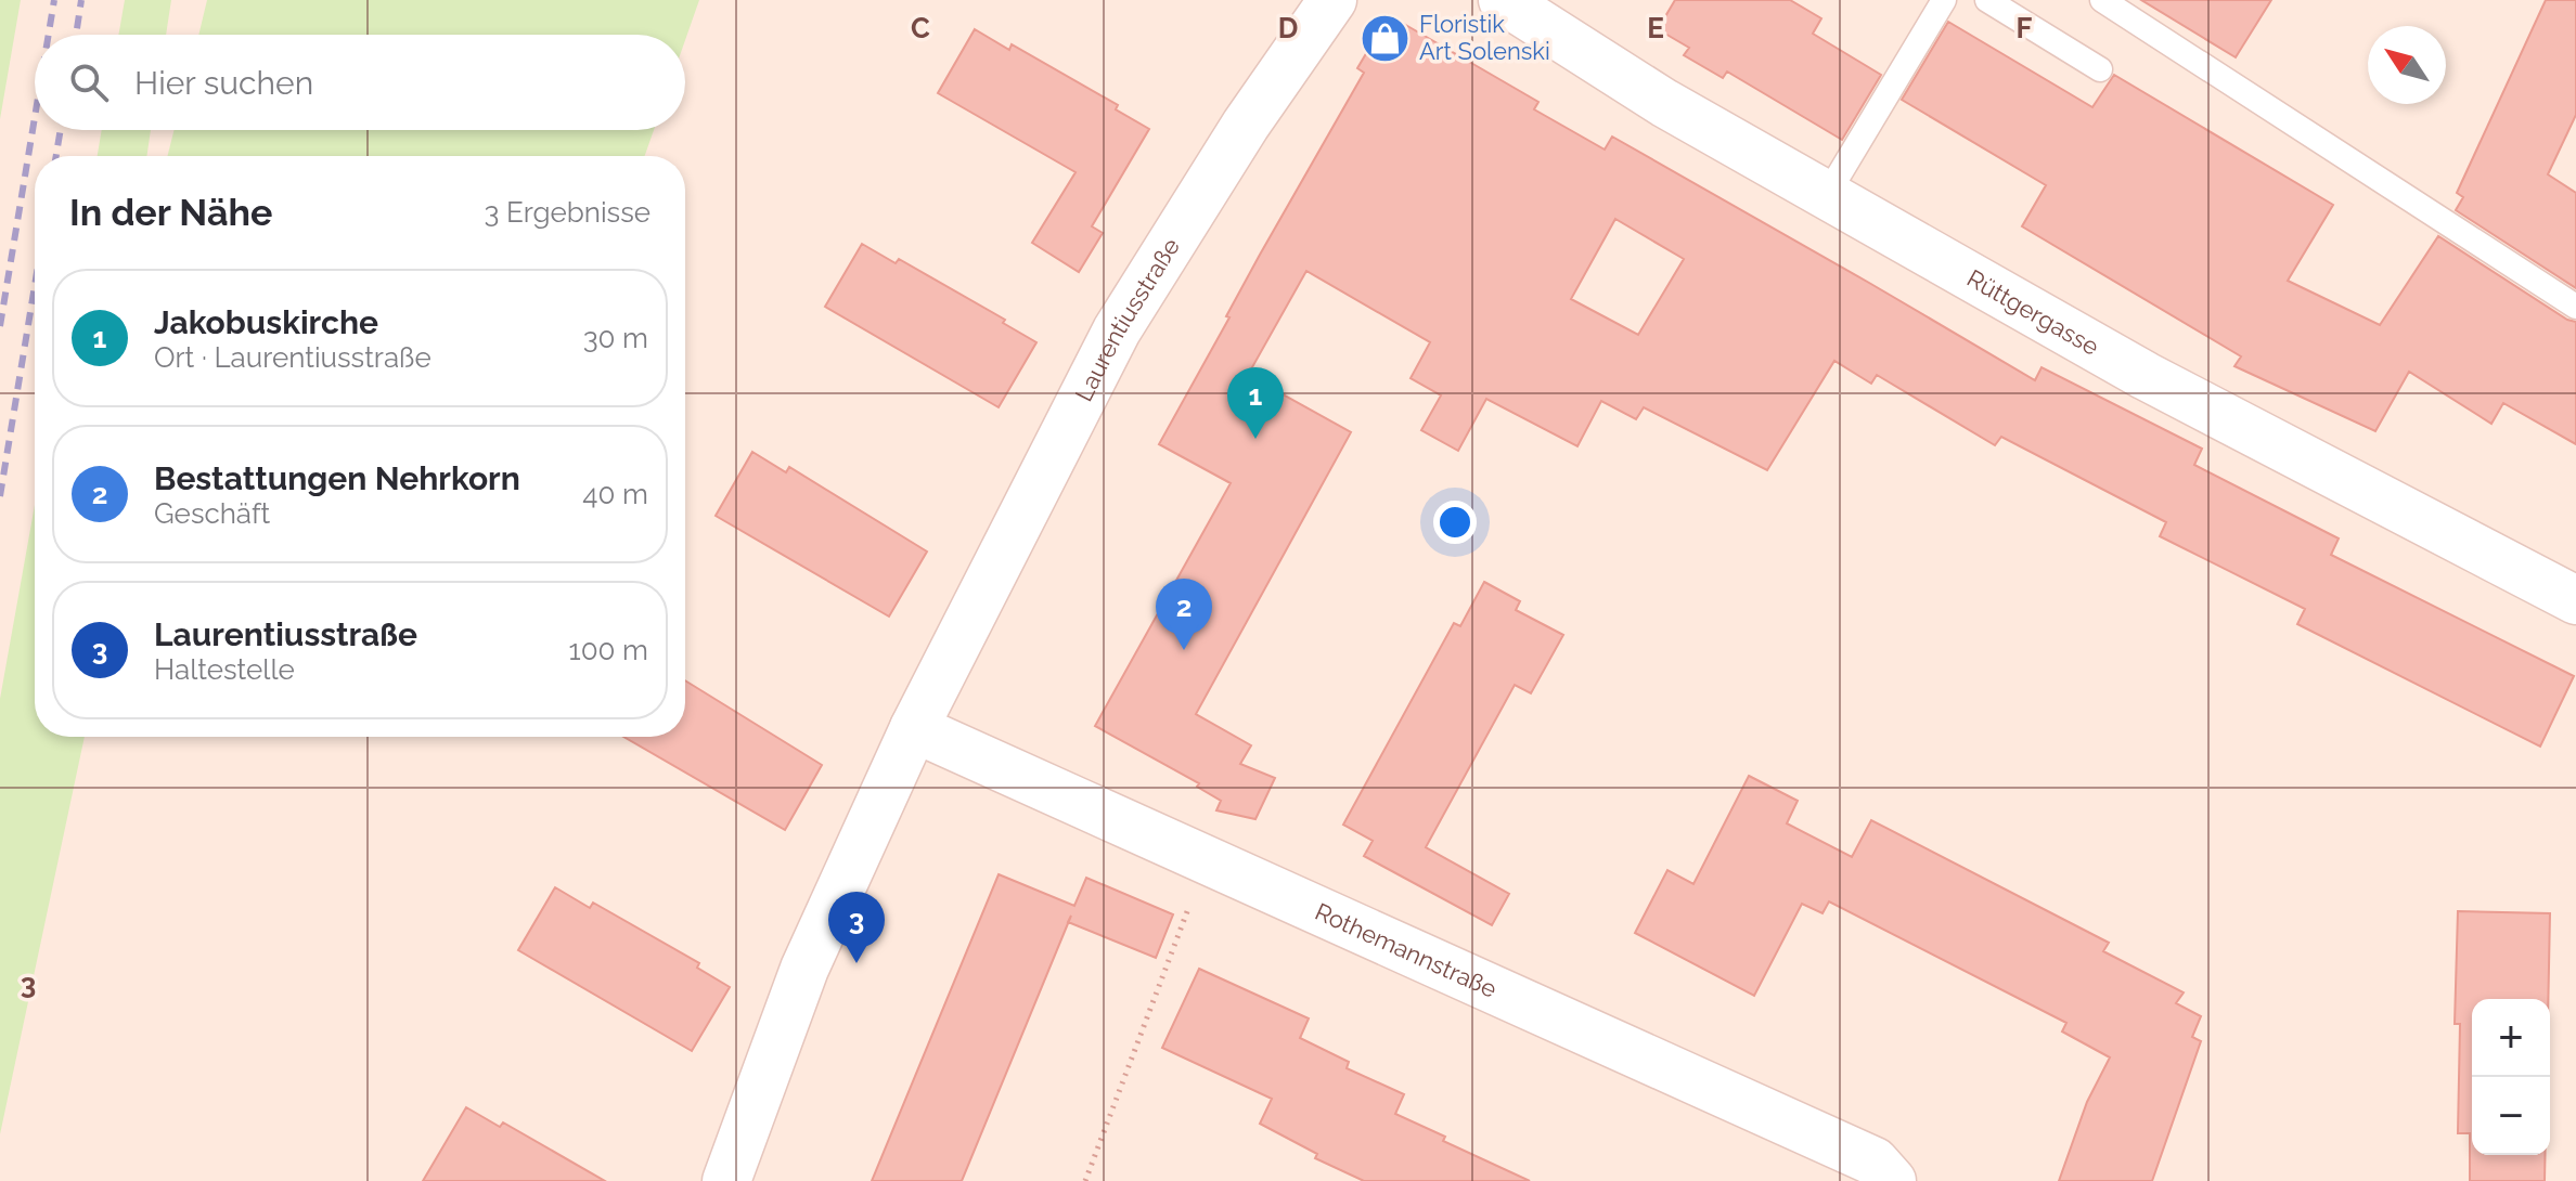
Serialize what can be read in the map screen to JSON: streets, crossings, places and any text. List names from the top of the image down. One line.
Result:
{"streets":{"street":["Rüttgergasse","Laurentiusstraße","Rothemannstraße"]},"crossings":[["Laurentiusstraße","Rothemannstraße"]],"places":{"shop":["Floristik Art Solenski"]},"north":"top left","page":{"search":"Hier suchen","heading":["In der Nähe","3 Ergebnisse"],"list":[{"mark":"1","name":"Jakobuskirche","note":"Ort · Laurentiusstraße","value":"30 m"},{"mark":"2","name":"Bestattungen Nehrkorn","note":"Geschäft","value":"40 m"},{"mark":"3","name":"Laurentiusstraße","note":"Haltestelle","value":"100 m"}],"pins":["1","2","3"],"map_buttons":["+","−"]},"grid":{"columns":["C","D","E","F"],"rows":["3"]}}
